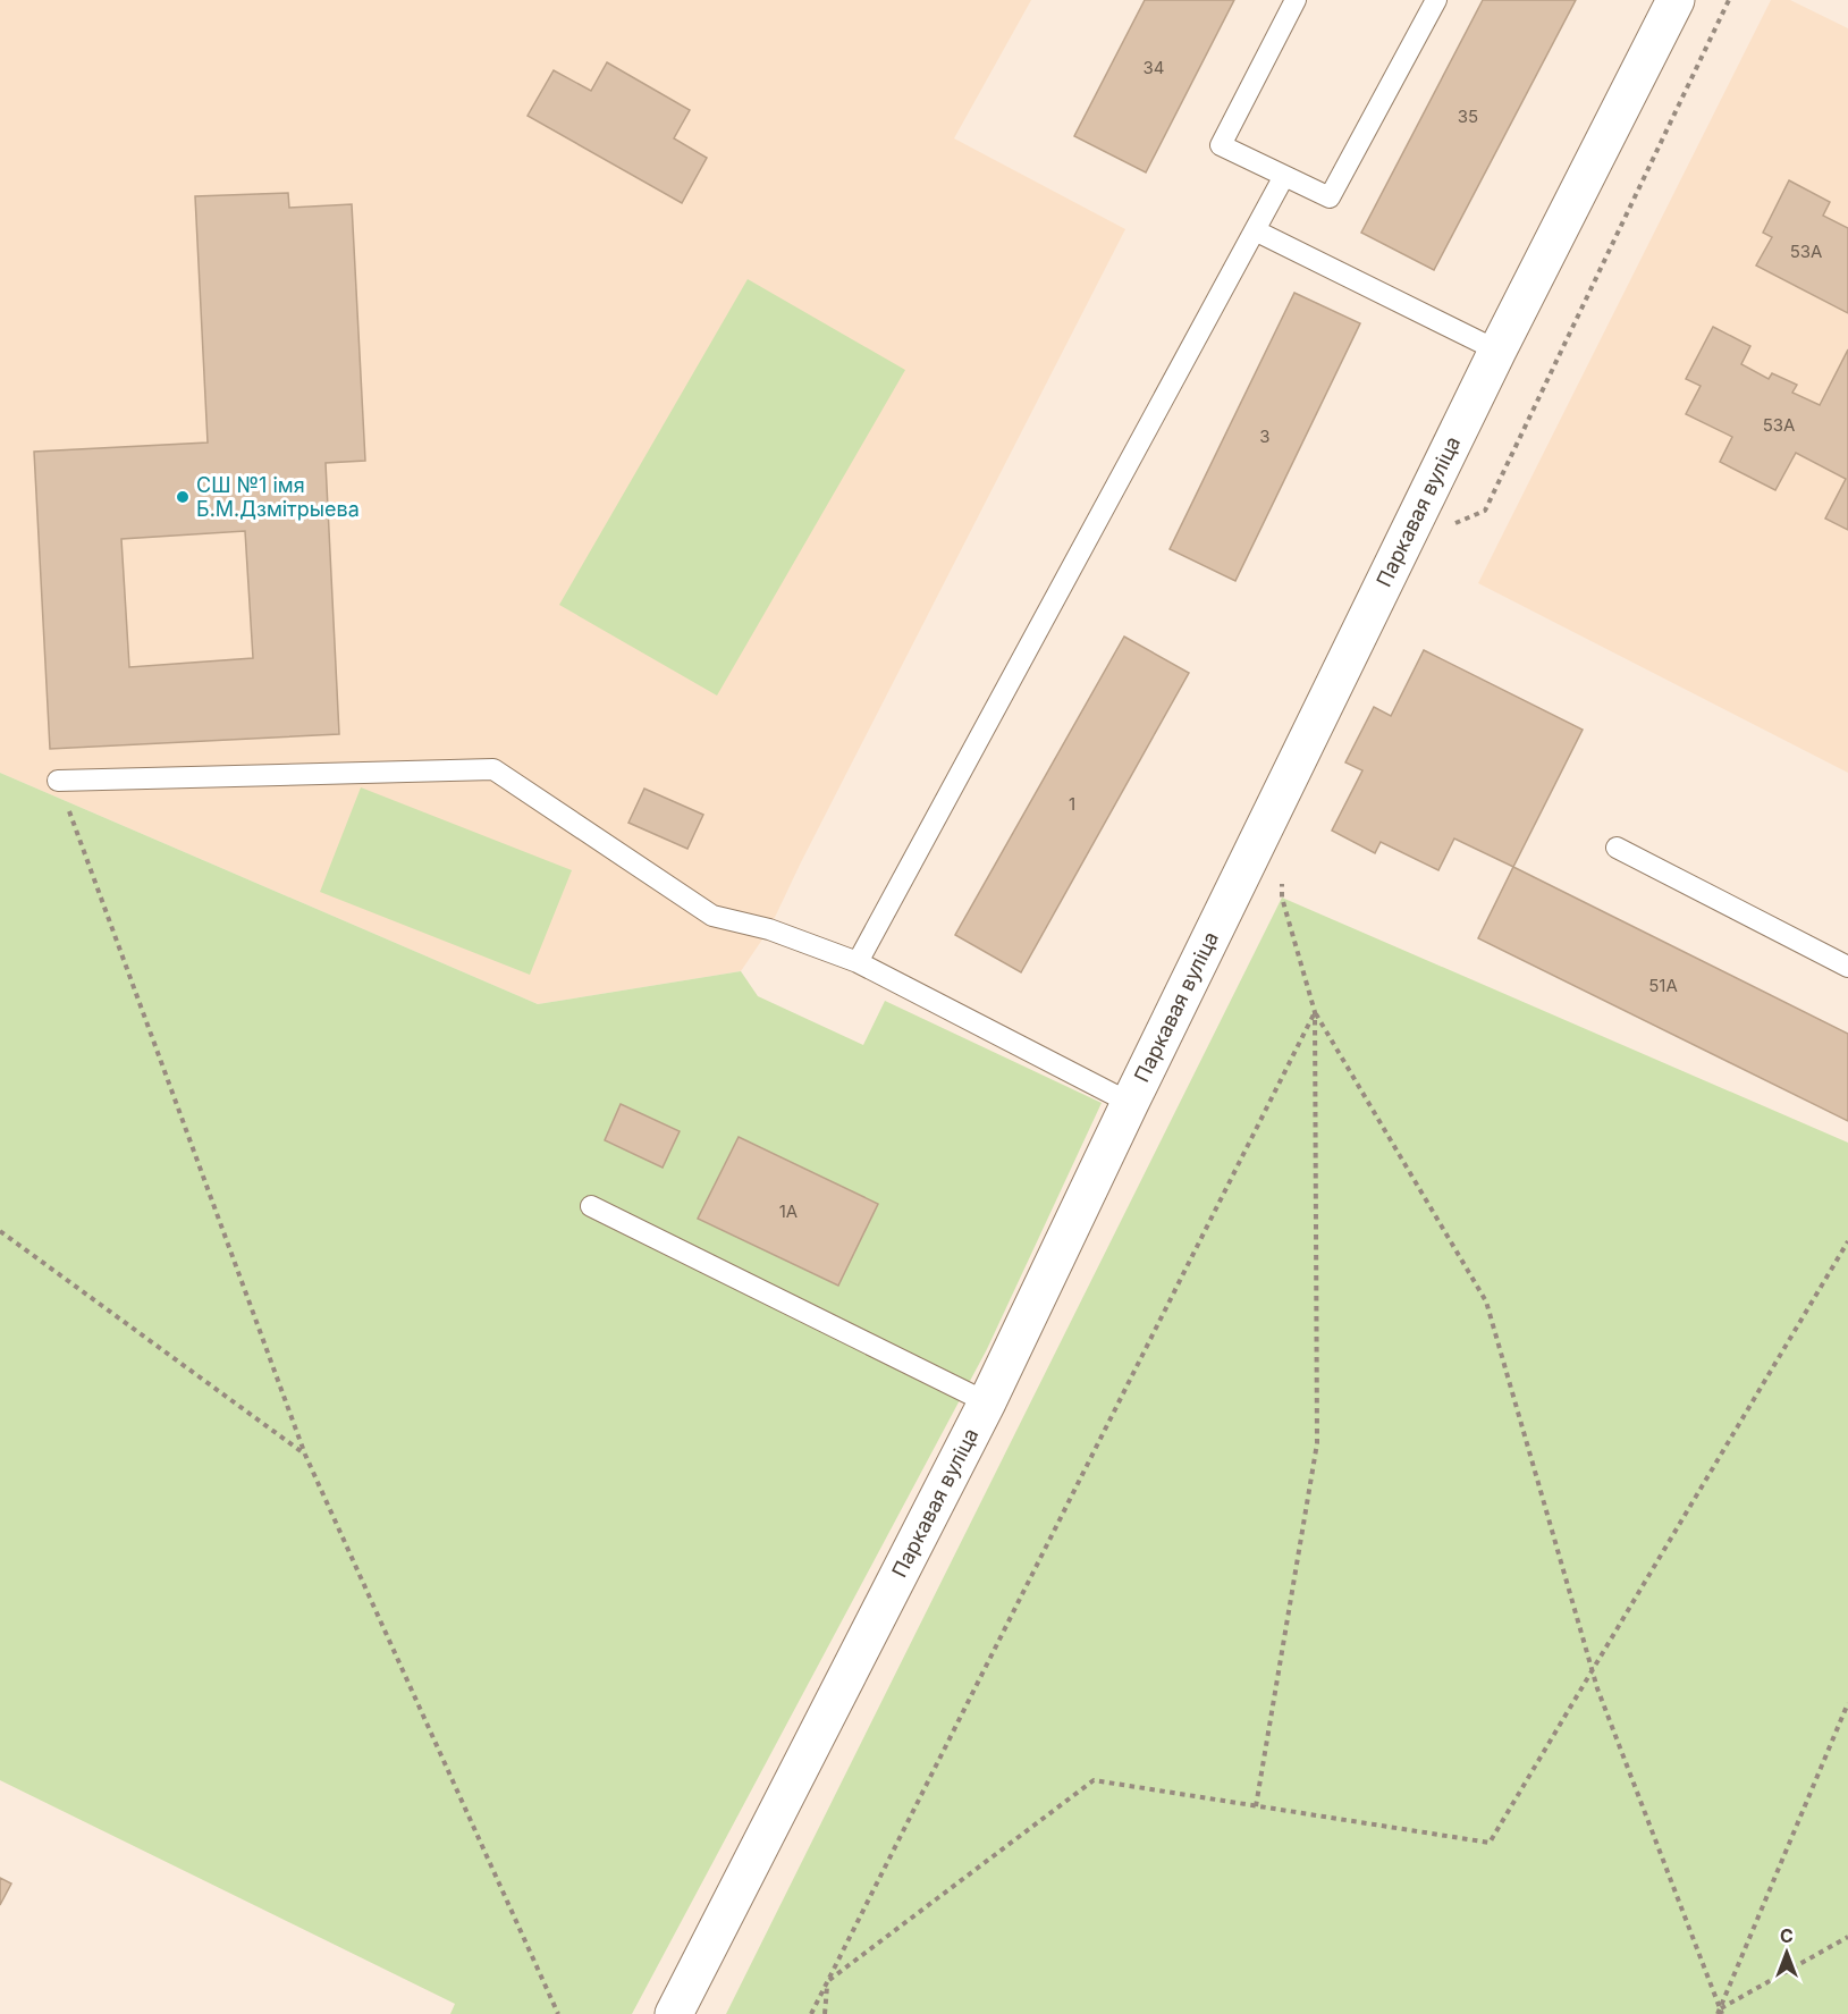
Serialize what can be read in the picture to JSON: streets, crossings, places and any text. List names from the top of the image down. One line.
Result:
{"streets":{"street":["Паркавая вуліца"]},"places":["СШ №1 імя Б.М.Дзмітрыева"],"house_numbers":["34","35","53А","53А","3","1","51А","1А"],"north":"top"}
